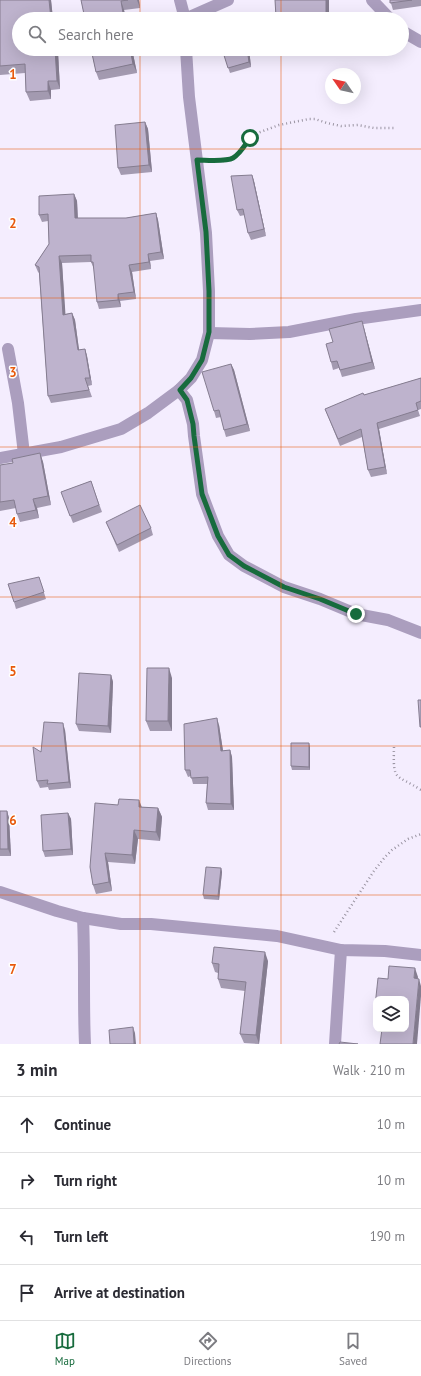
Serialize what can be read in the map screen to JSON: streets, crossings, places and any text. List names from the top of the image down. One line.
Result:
{"north":"top left","page":{"search":"Search here","heading":["3 min","Walk · 210 m"],"list":[["Continue","10 m"],["Turn right","10 m"],["Turn left","190 m"],"Arrive at destination"],"nav":["Map","Directions","Saved"]},"grid":{"rows":["1","2","3","4","5","6","7"]}}
